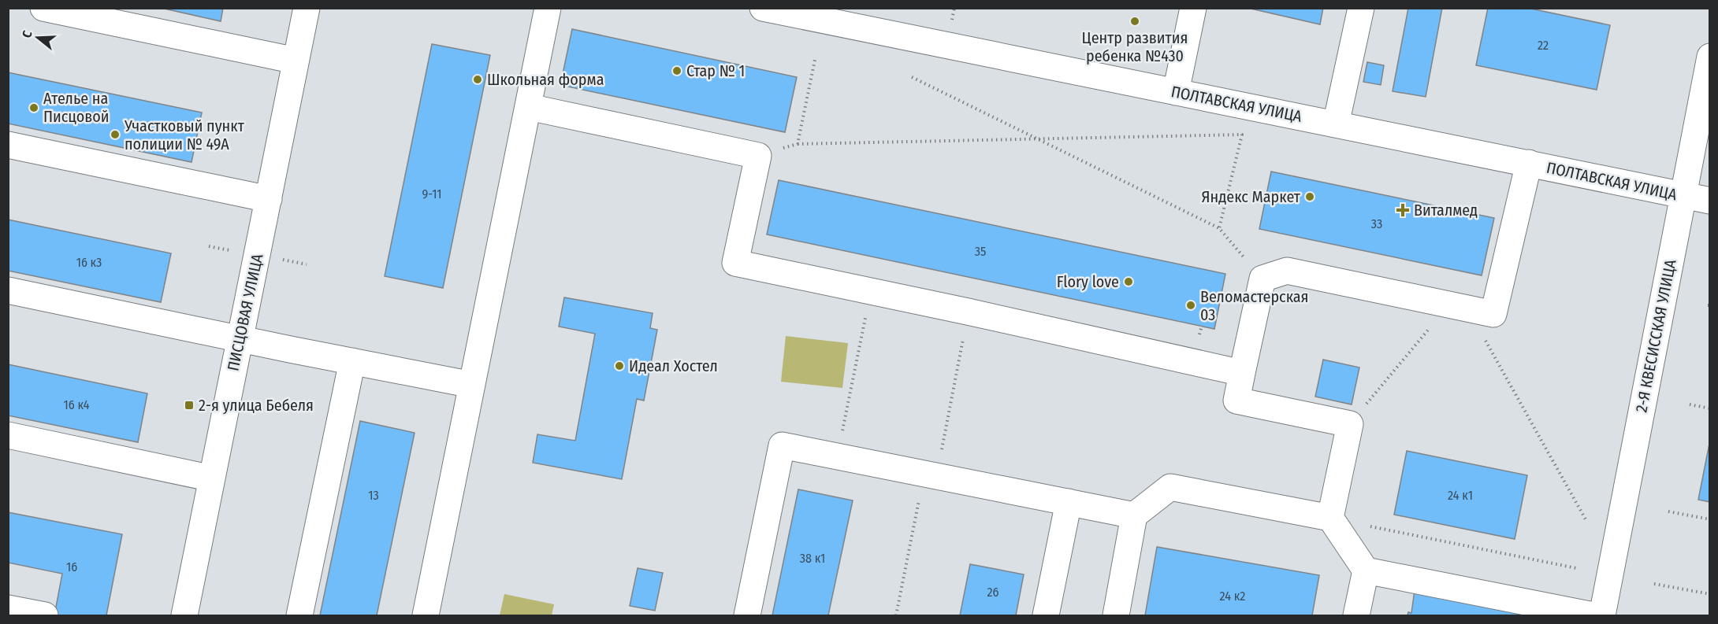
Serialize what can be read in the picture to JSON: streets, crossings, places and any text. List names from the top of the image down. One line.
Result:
{"streets":{"street":["ПОЛТАВСКАЯ УЛИЦА","ПИСЦОВАЯ УЛИЦА","2-Я КВЕСИССКАЯ УЛИЦА"]},"crossings":[["ПОЛТАВСКАЯ УЛИЦА","2-Я КВЕСИССКАЯ УЛИЦА"]],"places":{"other":["Центр развития ребенка №430","Стар № 1","Школьная форма","Ателье на Писцовой","Участковый пункт полиции № 49А","Яндекс Маркет","Flory love","Веломастерская 03","Идеал Хостел"],"health":["Виталмед"],"transit":["2-я улица Бебеля"]},"house_numbers":["22","9-11","33","35","16 к3","16 к4","13","24 к1","38 к1","16","26","24 к2"],"north":"left"}
